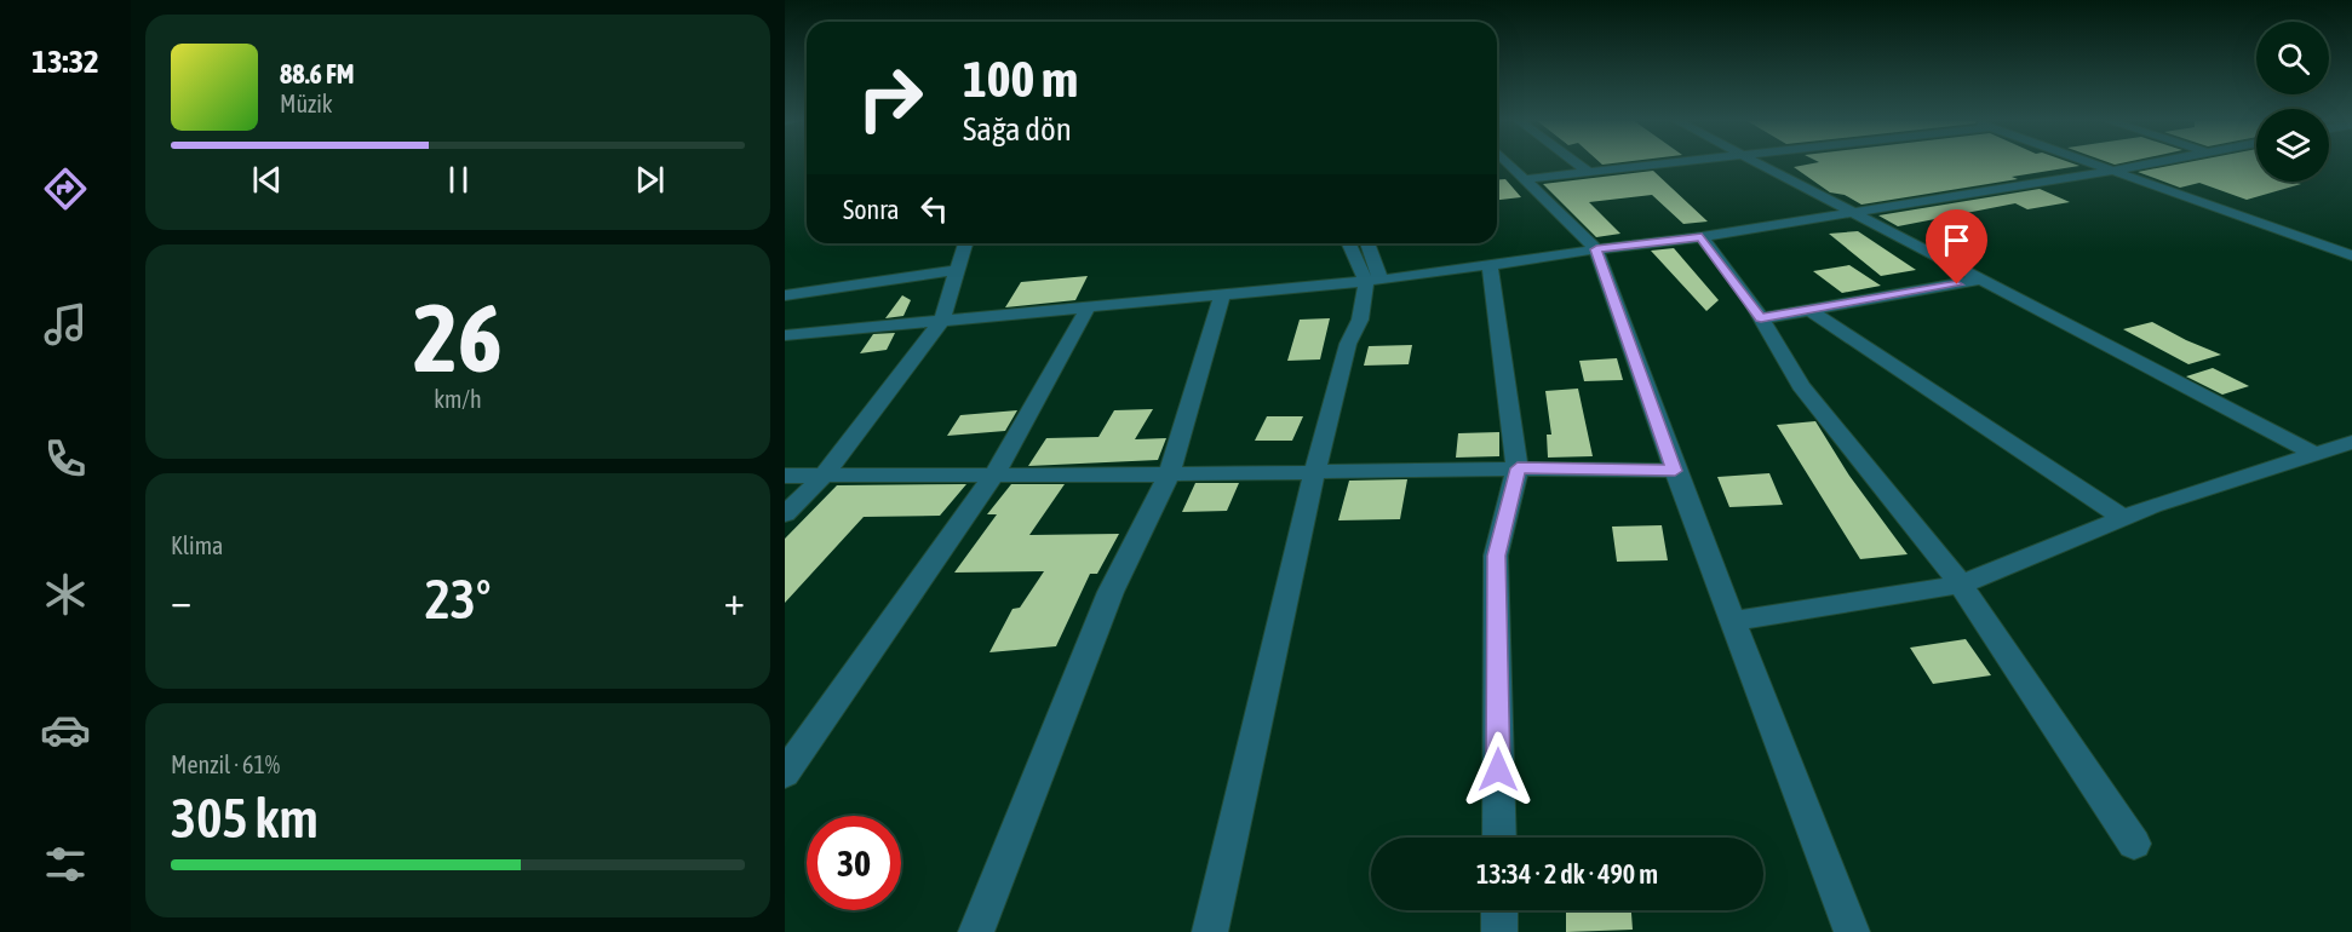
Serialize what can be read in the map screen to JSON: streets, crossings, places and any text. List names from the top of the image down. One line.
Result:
{"page":{"tabs":"13:32","turn":["100 m","Sağa dön"],"song":["88.6 FM","Müzik"],"then":"Sonra","tile":[["26","km/h"],"Klima",["Menzil · 61%","305 km"]],"heat":["−","23°","+"],"limit":"30","trip":"13:34 · 2 dk · 490 m"}}
